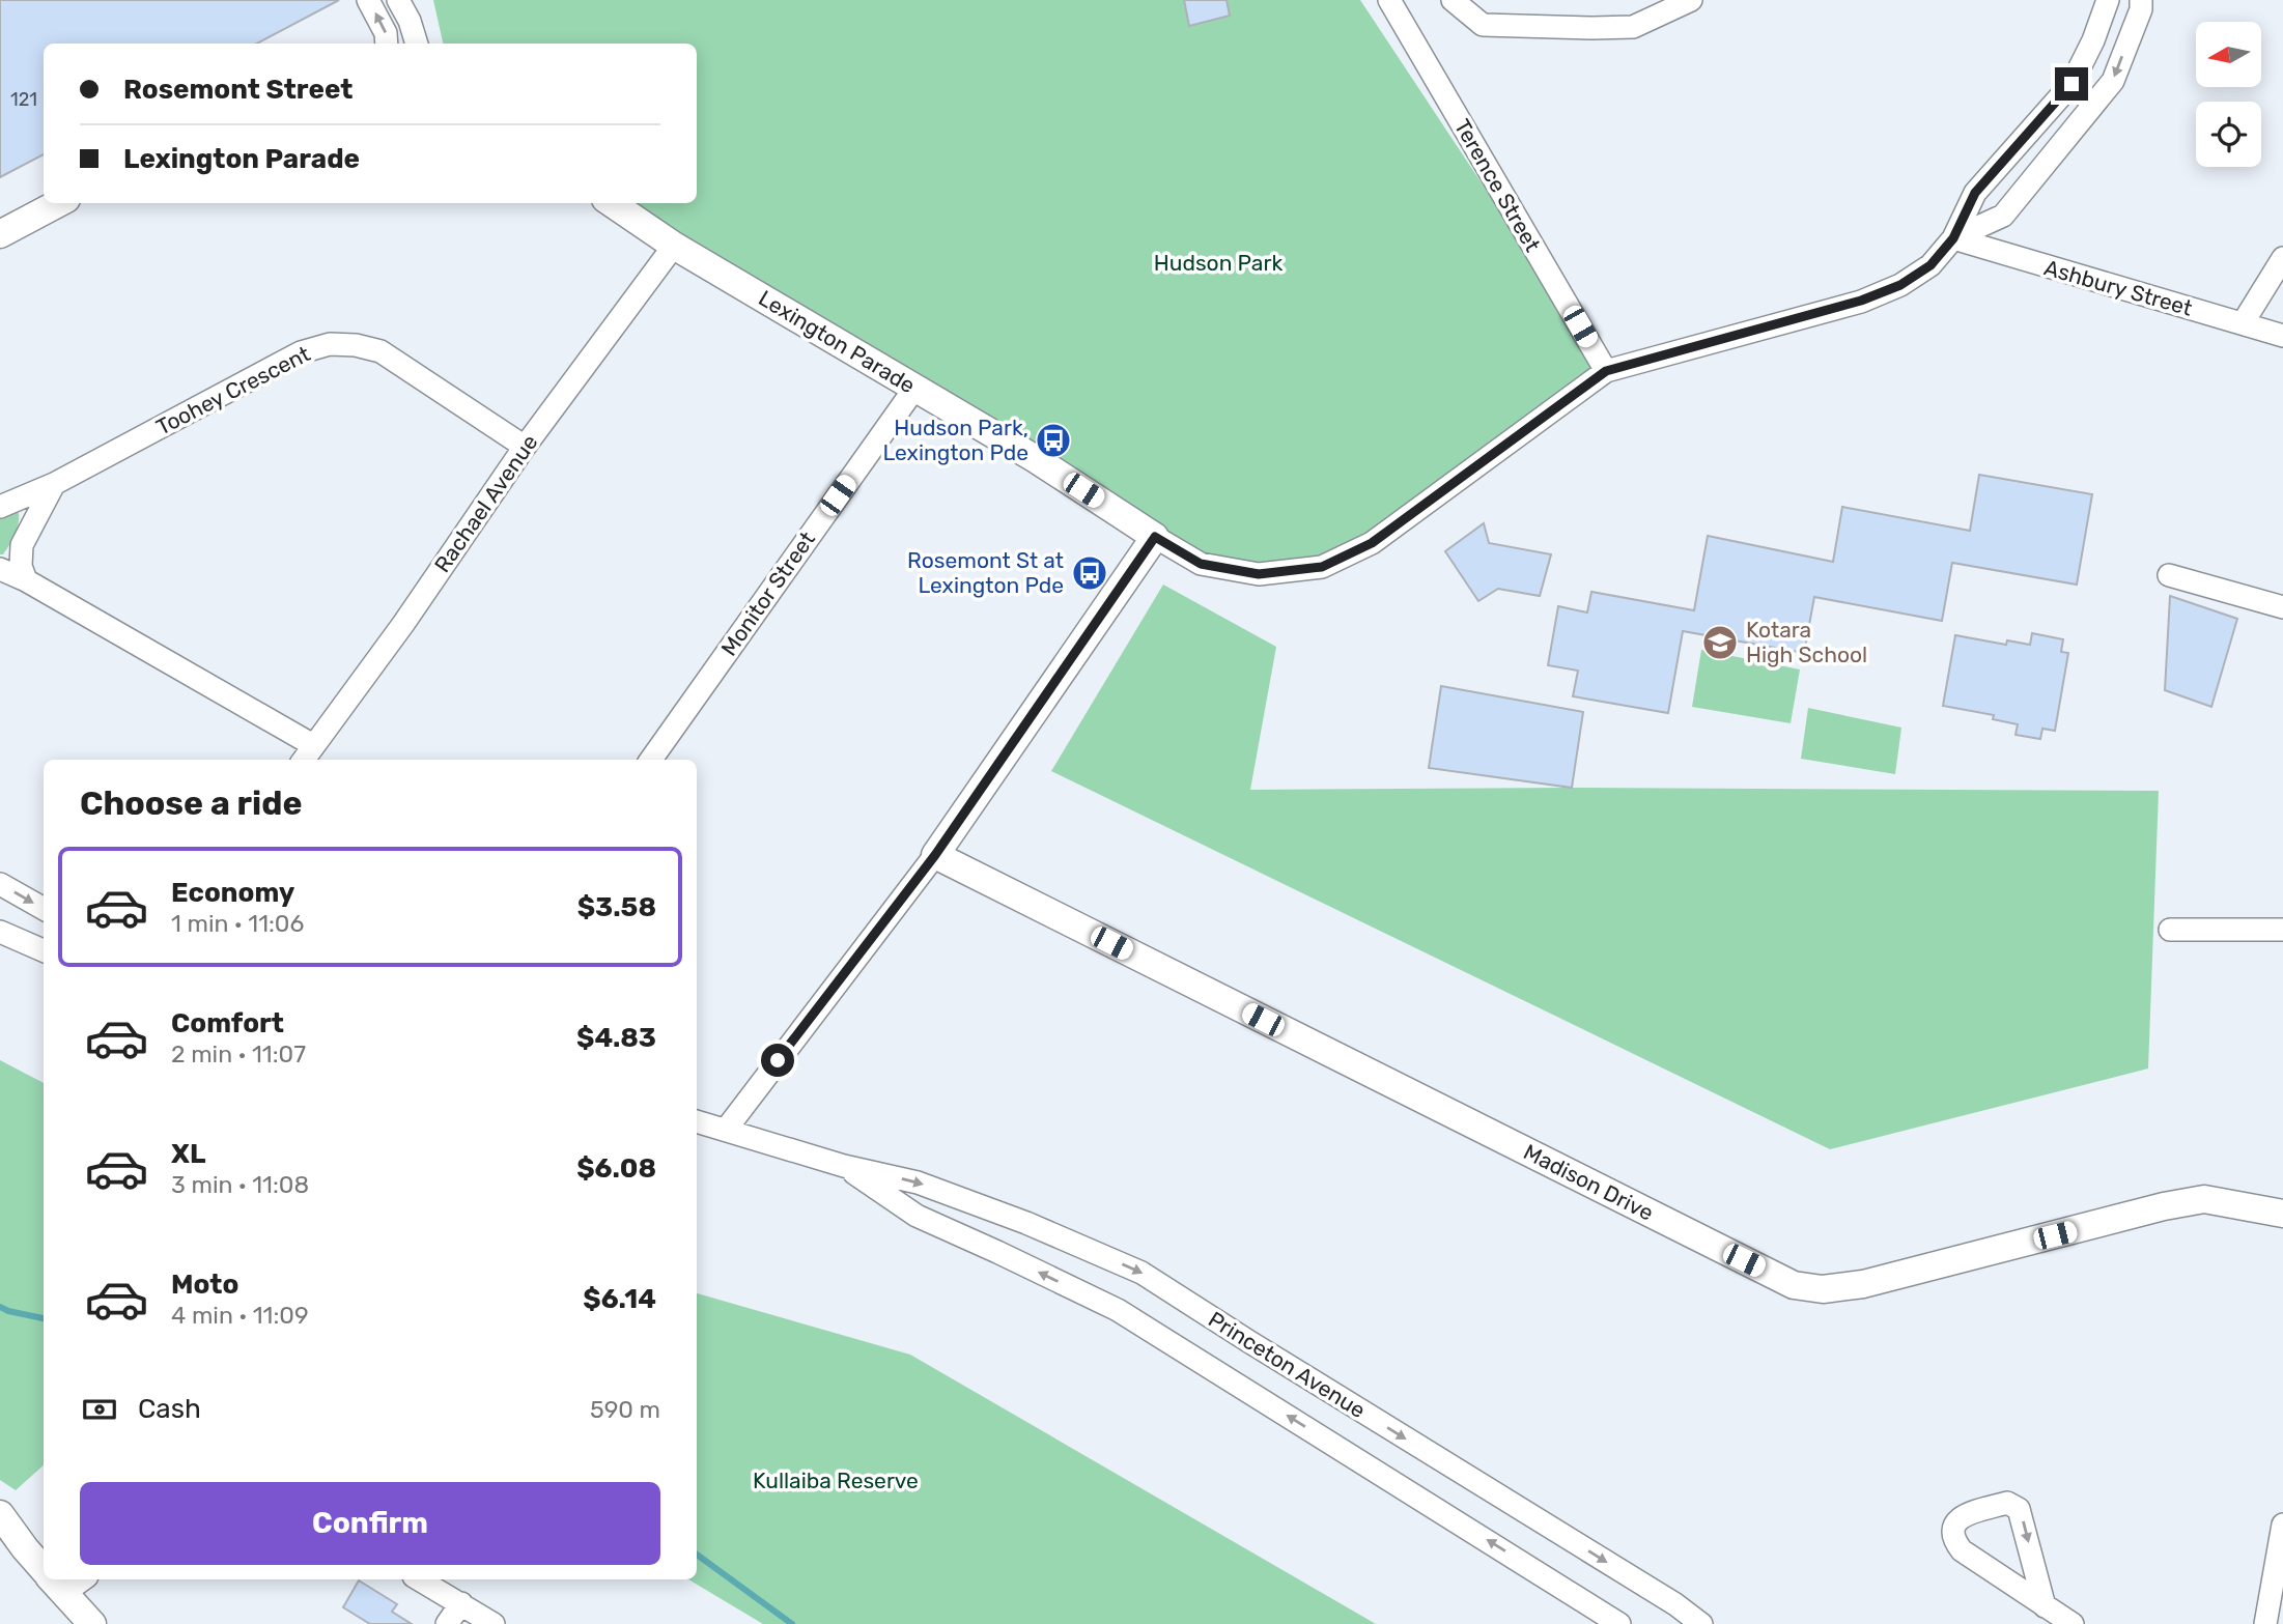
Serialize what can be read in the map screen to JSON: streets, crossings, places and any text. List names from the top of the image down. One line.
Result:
{"streets":{"main road":["Lexington Parade","Madison Drive"],"street":["Terence Street","Ashbury Street","Toohey Crescent","Rachael Avenue","Monitor Street","Princeton Avenue"]},"crossings":[["Terence Street","Lexington Parade"],["Ashbury Street","Lexington Parade"],["Lexington Parade","Rachael Avenue"],["Lexington Parade","Monitor Street"],["Toohey Crescent","Rachael Avenue"]],"parks":["Hudson Park","Kullaiba Reserve"],"places":{"bus stop":["Hudson Park, Lexington Pde","Rosemont St at Lexington Pde"],"school or university":["Kotara High School"]},"house_numbers":["121"],"north":"left","page":{"banner":["Rosemont Street","Lexington Parade"],"heading":"Choose a ride","list":[{"name":"Economy","note":"1 min · 11:06","value":"$3.58"},{"name":"Comfort","note":"2 min · 11:07","value":"$4.83"},{"name":"XL","note":"3 min · 11:08","value":"$6.08"},{"name":"Moto","note":"4 min · 11:09","value":"$6.14"}],"pay":["Cash","590 m"],"buttons":"Confirm"}}
